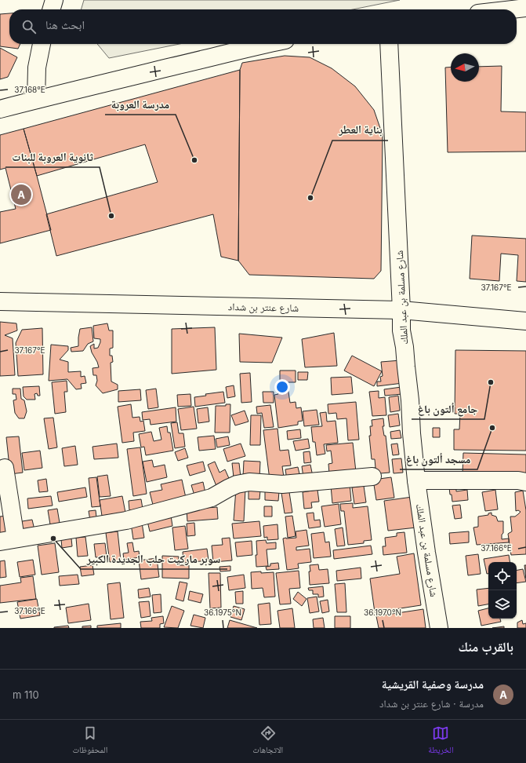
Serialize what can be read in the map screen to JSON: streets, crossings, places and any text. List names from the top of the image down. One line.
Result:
{"streets":{"street":["شارع مسلمة بن عبد الملك","شارع عنتر بن شداد"]},"crossings":[["شارع مسلمة بن عبد الملك","شارع عنتر بن شداد"]],"places":["مدرسة العروبة","بناية العطر","ثانوية العروبة للبنات","جامع ألتون باغ","مسجد ألتون باغ","سوبر ماركيت حلب الجديدة الكبير"],"north":"left","page":{"search":"ابحث هنا","pins":"A","heading":"بالقرب منك","list":[{"mark":"A","name":"مدرسة وصفية القريشية","note":"مدرسة · شارع عنتر بن شداد","value":"110 m"}],"nav":["الخريطة","الاتجاهات","المحفوظات"]},"coordinates":["37.168°E","37.167°E","37.166°E","36.1975°N","36.1970°N"]}
